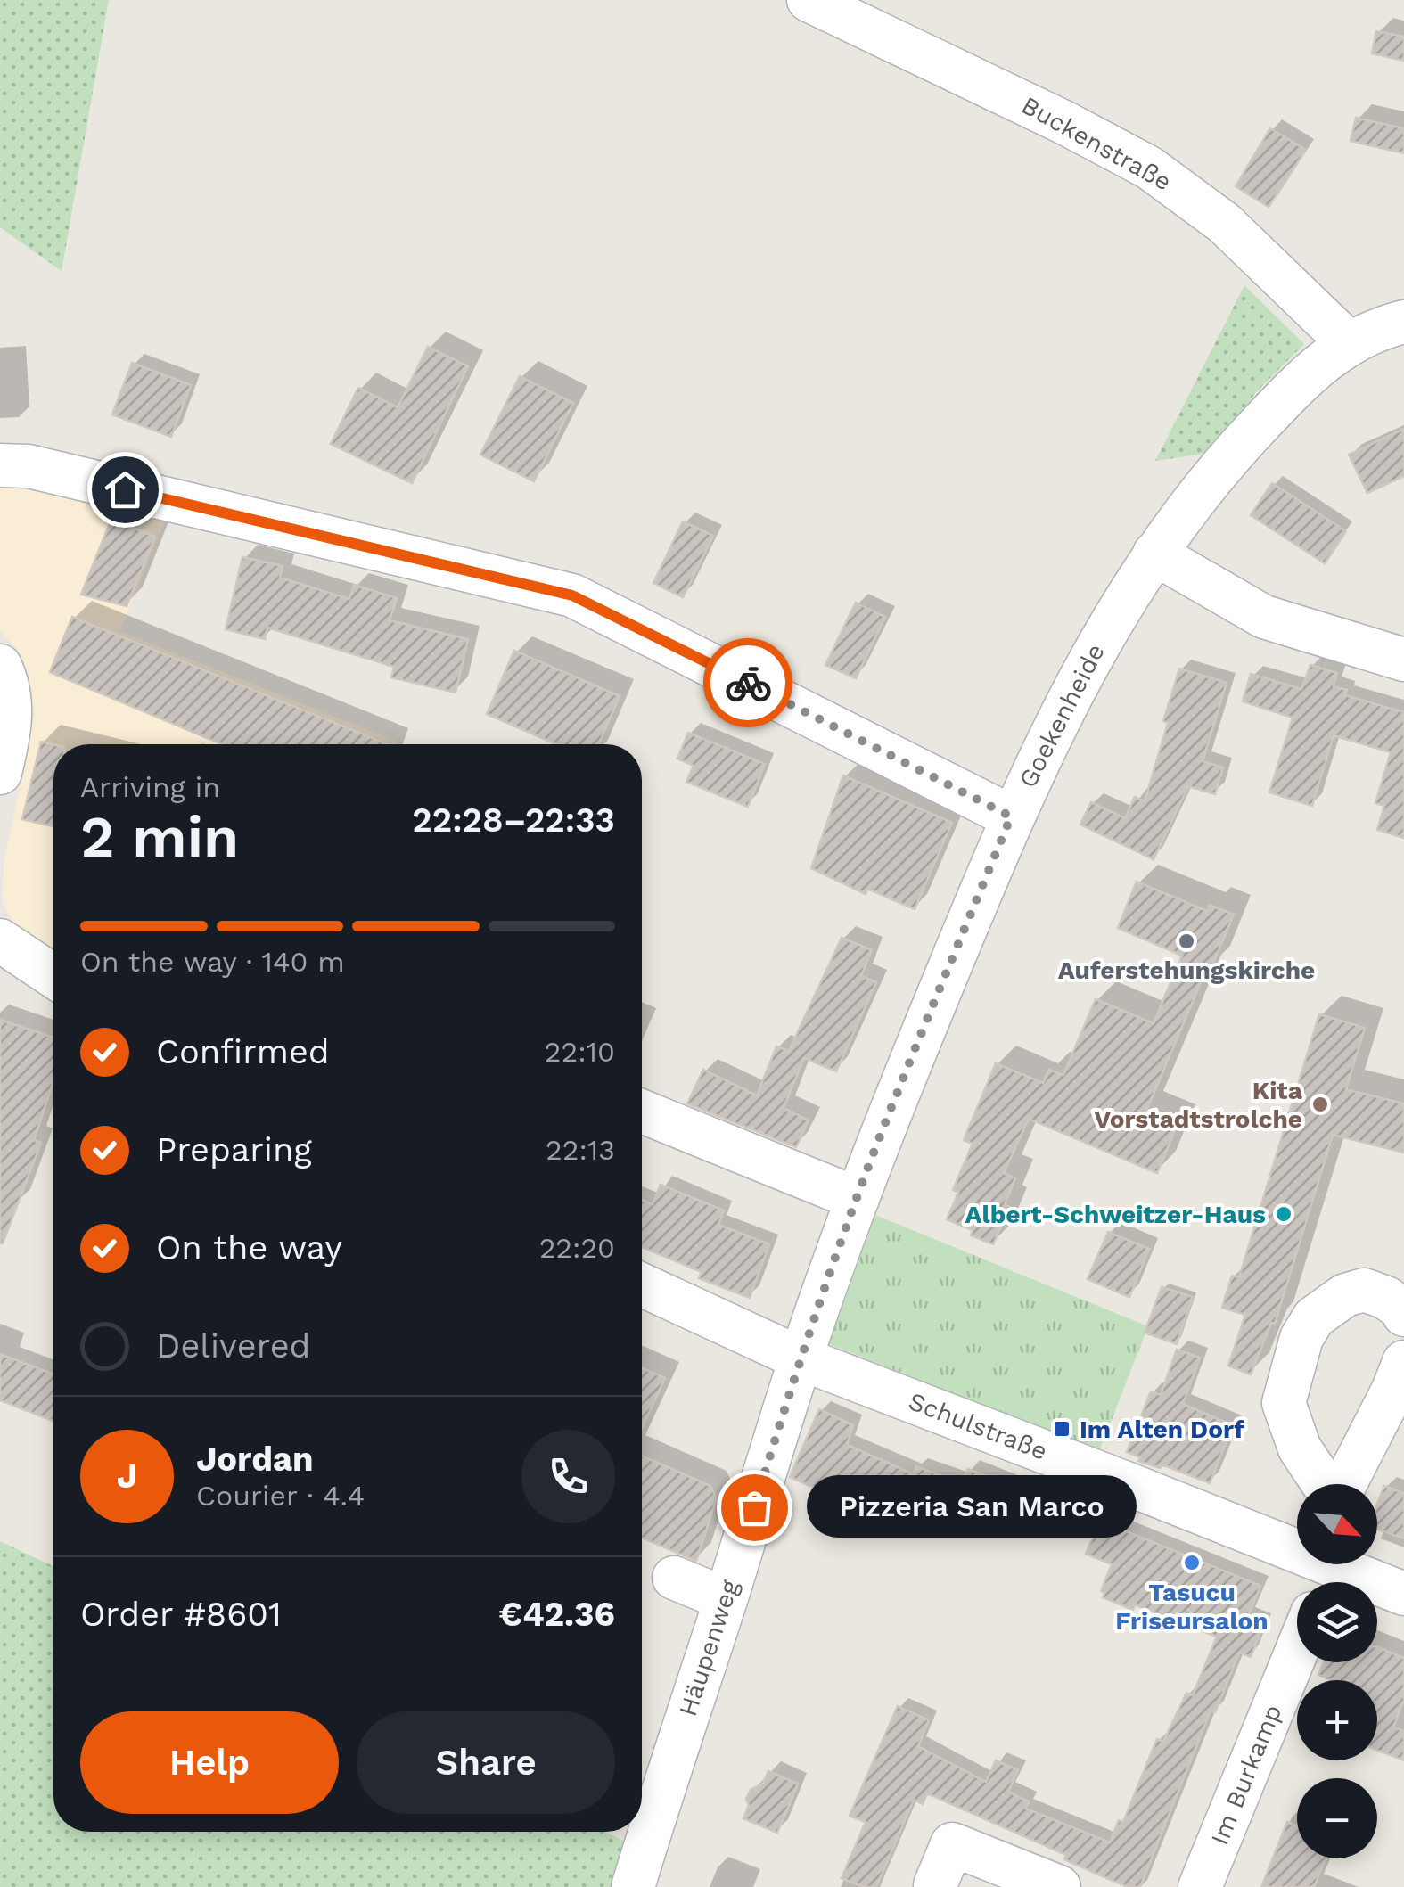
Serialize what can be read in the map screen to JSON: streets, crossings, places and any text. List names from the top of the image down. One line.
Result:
{"streets":{"street":["Buckenstraße","Goekenheide","Schulstraße","Häupenweg","Im Burkamp"]},"crossings":[["Buckenstraße","Goekenheide"],["Goekenheide","Schulstraße"],["Goekenheide","Häupenweg"],["Schulstraße","Häupenweg"]],"places":{"other":["Auferstehungskirche","Kita Vorstadtstrolche","Albert-Schweitzer-Haus","Pizzeria San Marco","Tasucu Friseursalon"],"transit":["Im Alten Dorf"]},"north":"bottom right","page":{"heading":["2 min","Arriving in","22:28–22:33"],"panel":["Jordan","Courier · 4.4","Order #8601","€42.36"],"bar":"On the way · 140 m","list":[["Confirmed","22:10"],["Preparing","22:13"],["On the way","22:20"],"Delivered"],"round":"J","bubble":"Pizzeria San Marco","map_buttons":["+","−"],"buttons":["Help","Share"]}}
